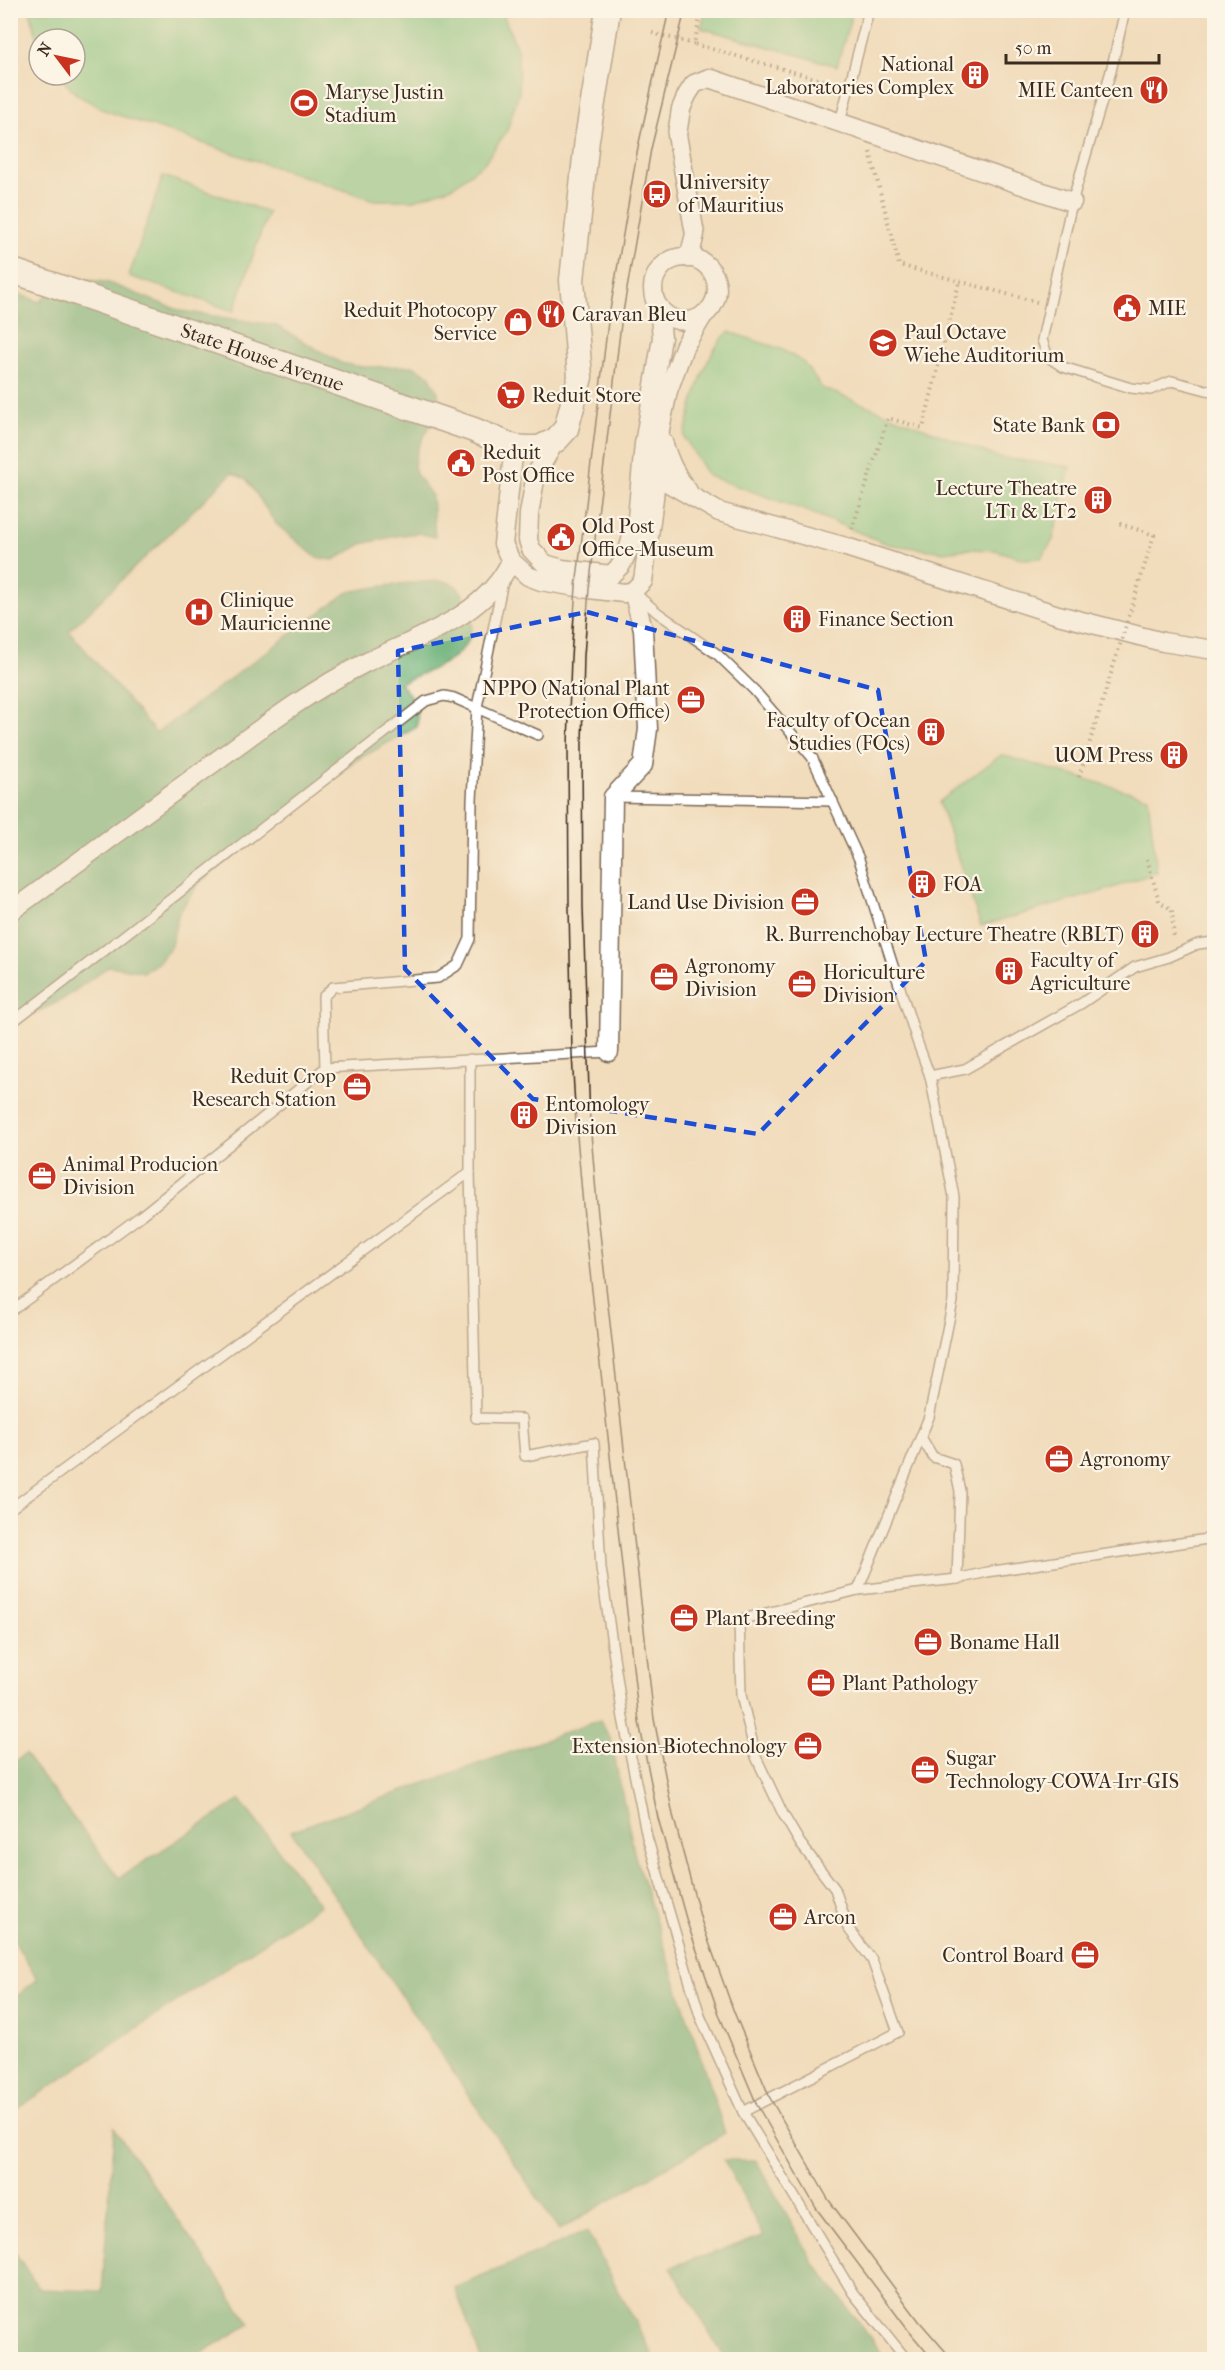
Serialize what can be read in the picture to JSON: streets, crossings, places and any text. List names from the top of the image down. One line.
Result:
{"streets":{"street":["State House Avenue"]},"places":{"building":["National Laboratories Complex","Lecture Theatre LT1 & LT2","Finance Section","Faculty of Ocean Studies (FOcs)","UOM Press","FOA","R. Burrenchobay Lecture Theatre (RBLT)","Faculty of Agriculture","Entomology Division"],"restaurant":["MIE Canteen","Caravan Bleu"],"sports":["Maryse Justin Stadium"],"bus stop":["University of Mauritius"],"public building":["MIE","Reduit Post Office","Old Post Office-Museum"],"shop":["Reduit Photocopy Service"],"school or university":["Paul Octave Wiehe Auditorium"],"supermarket":["Reduit Store"],"bank":["State Bank"],"hospital":["Clinique Mauricienne"],"office":["NPPO (National Plant Protection Office)","Land Use Division","Agronomy Division","Horiculture Division","Reduit Crop Research Station","Animal Producion Division","Agronomy","Plant Breeding","Boname Hall","Plant Pathology","Extension-Biotechnology","Sugar Technology-COWA-Irr-GIS","Arcon","Control Board"]},"scale_bar":"50 m","north":"top left"}
